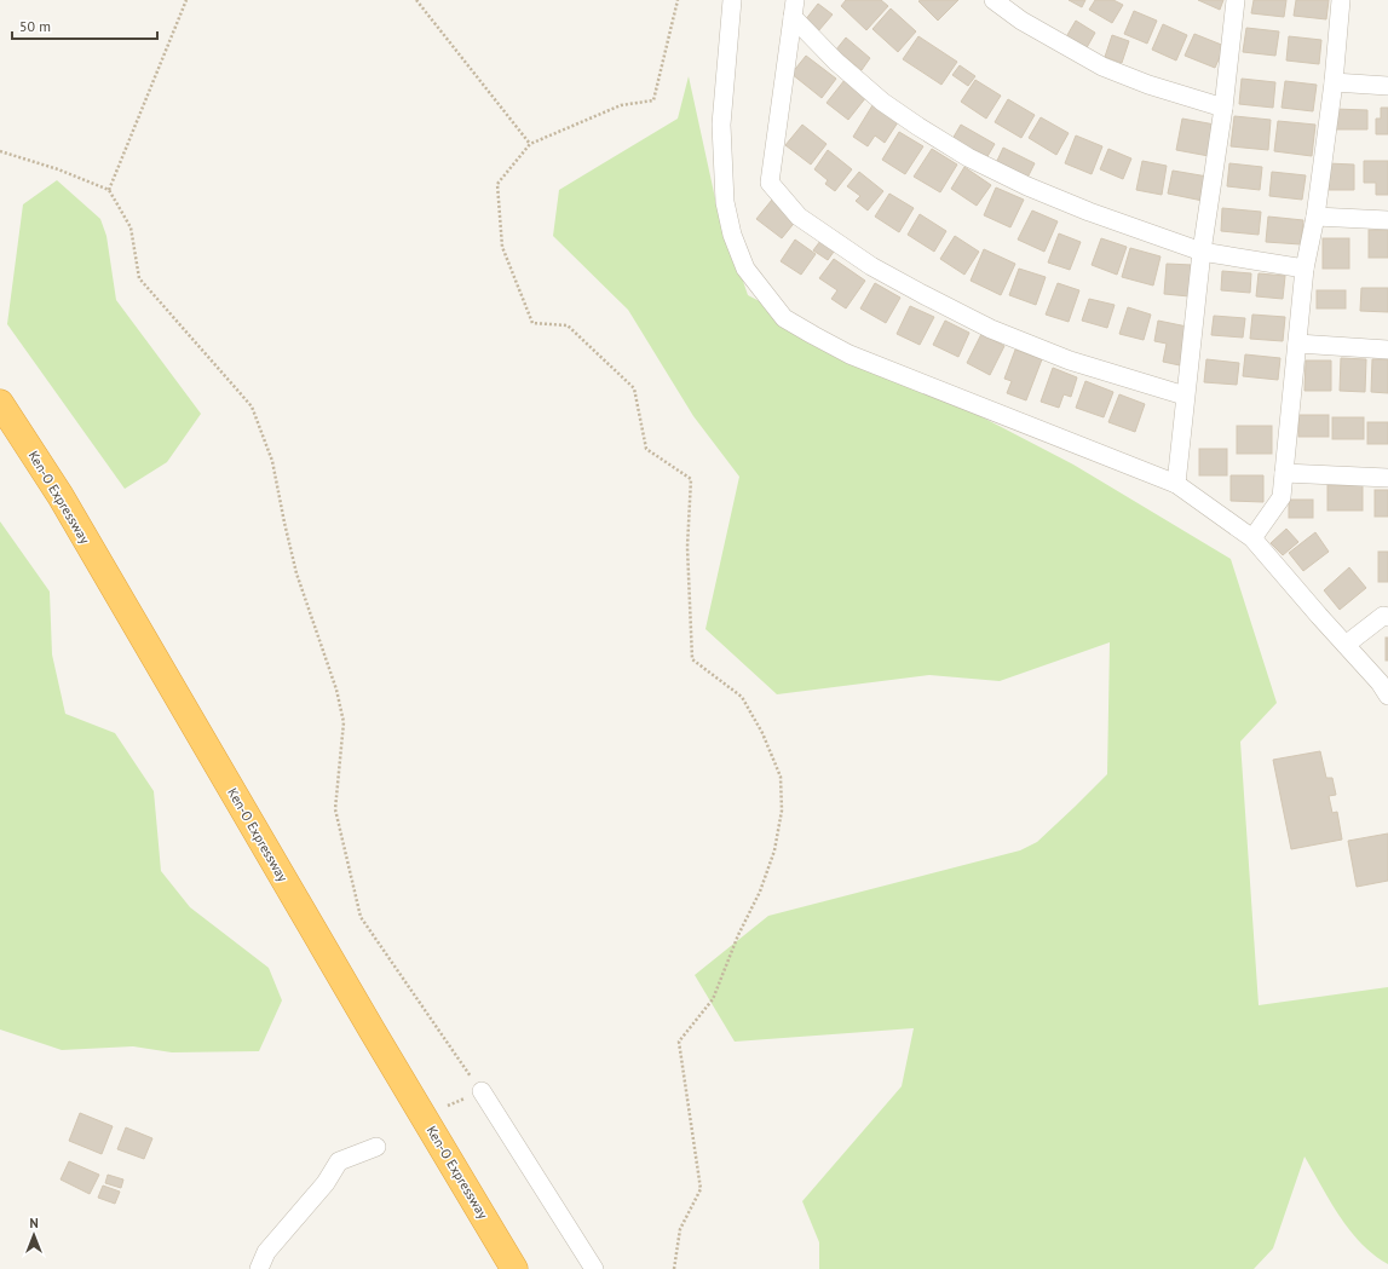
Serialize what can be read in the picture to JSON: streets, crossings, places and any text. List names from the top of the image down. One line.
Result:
{"streets":{"highway":["Ken-O Expressway"]},"scale_bar":"50 m","north":"top"}
